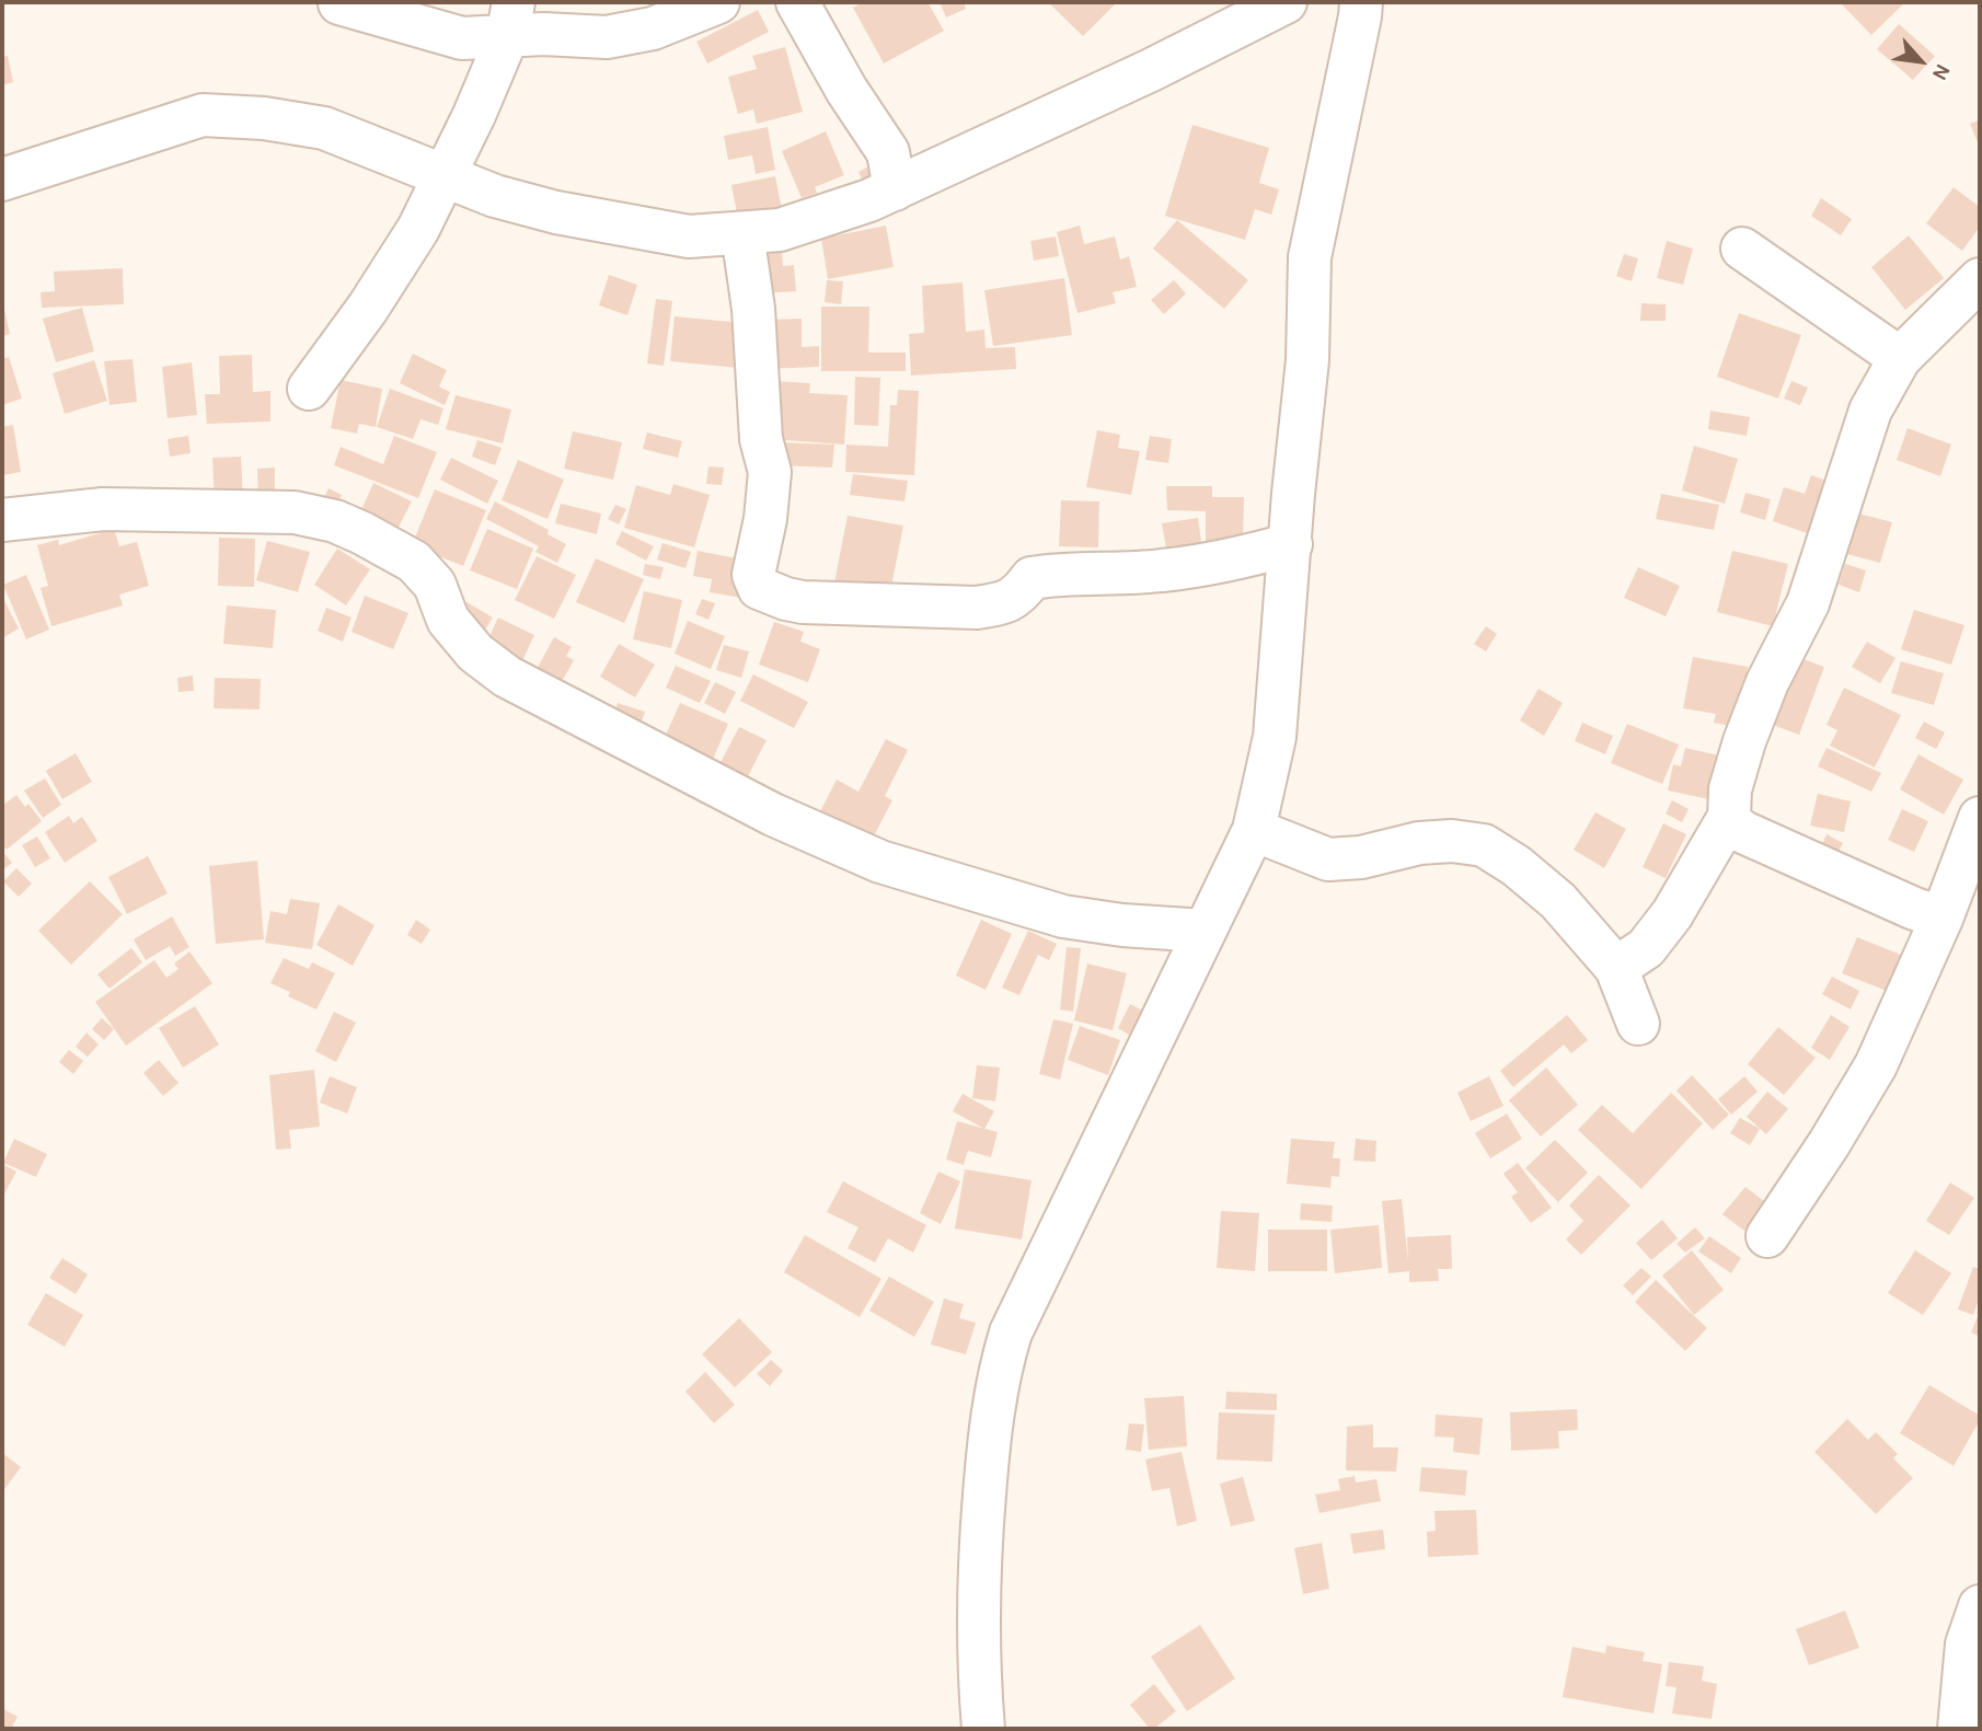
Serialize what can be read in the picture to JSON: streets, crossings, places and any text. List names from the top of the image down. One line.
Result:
{"north":"bottom right"}
